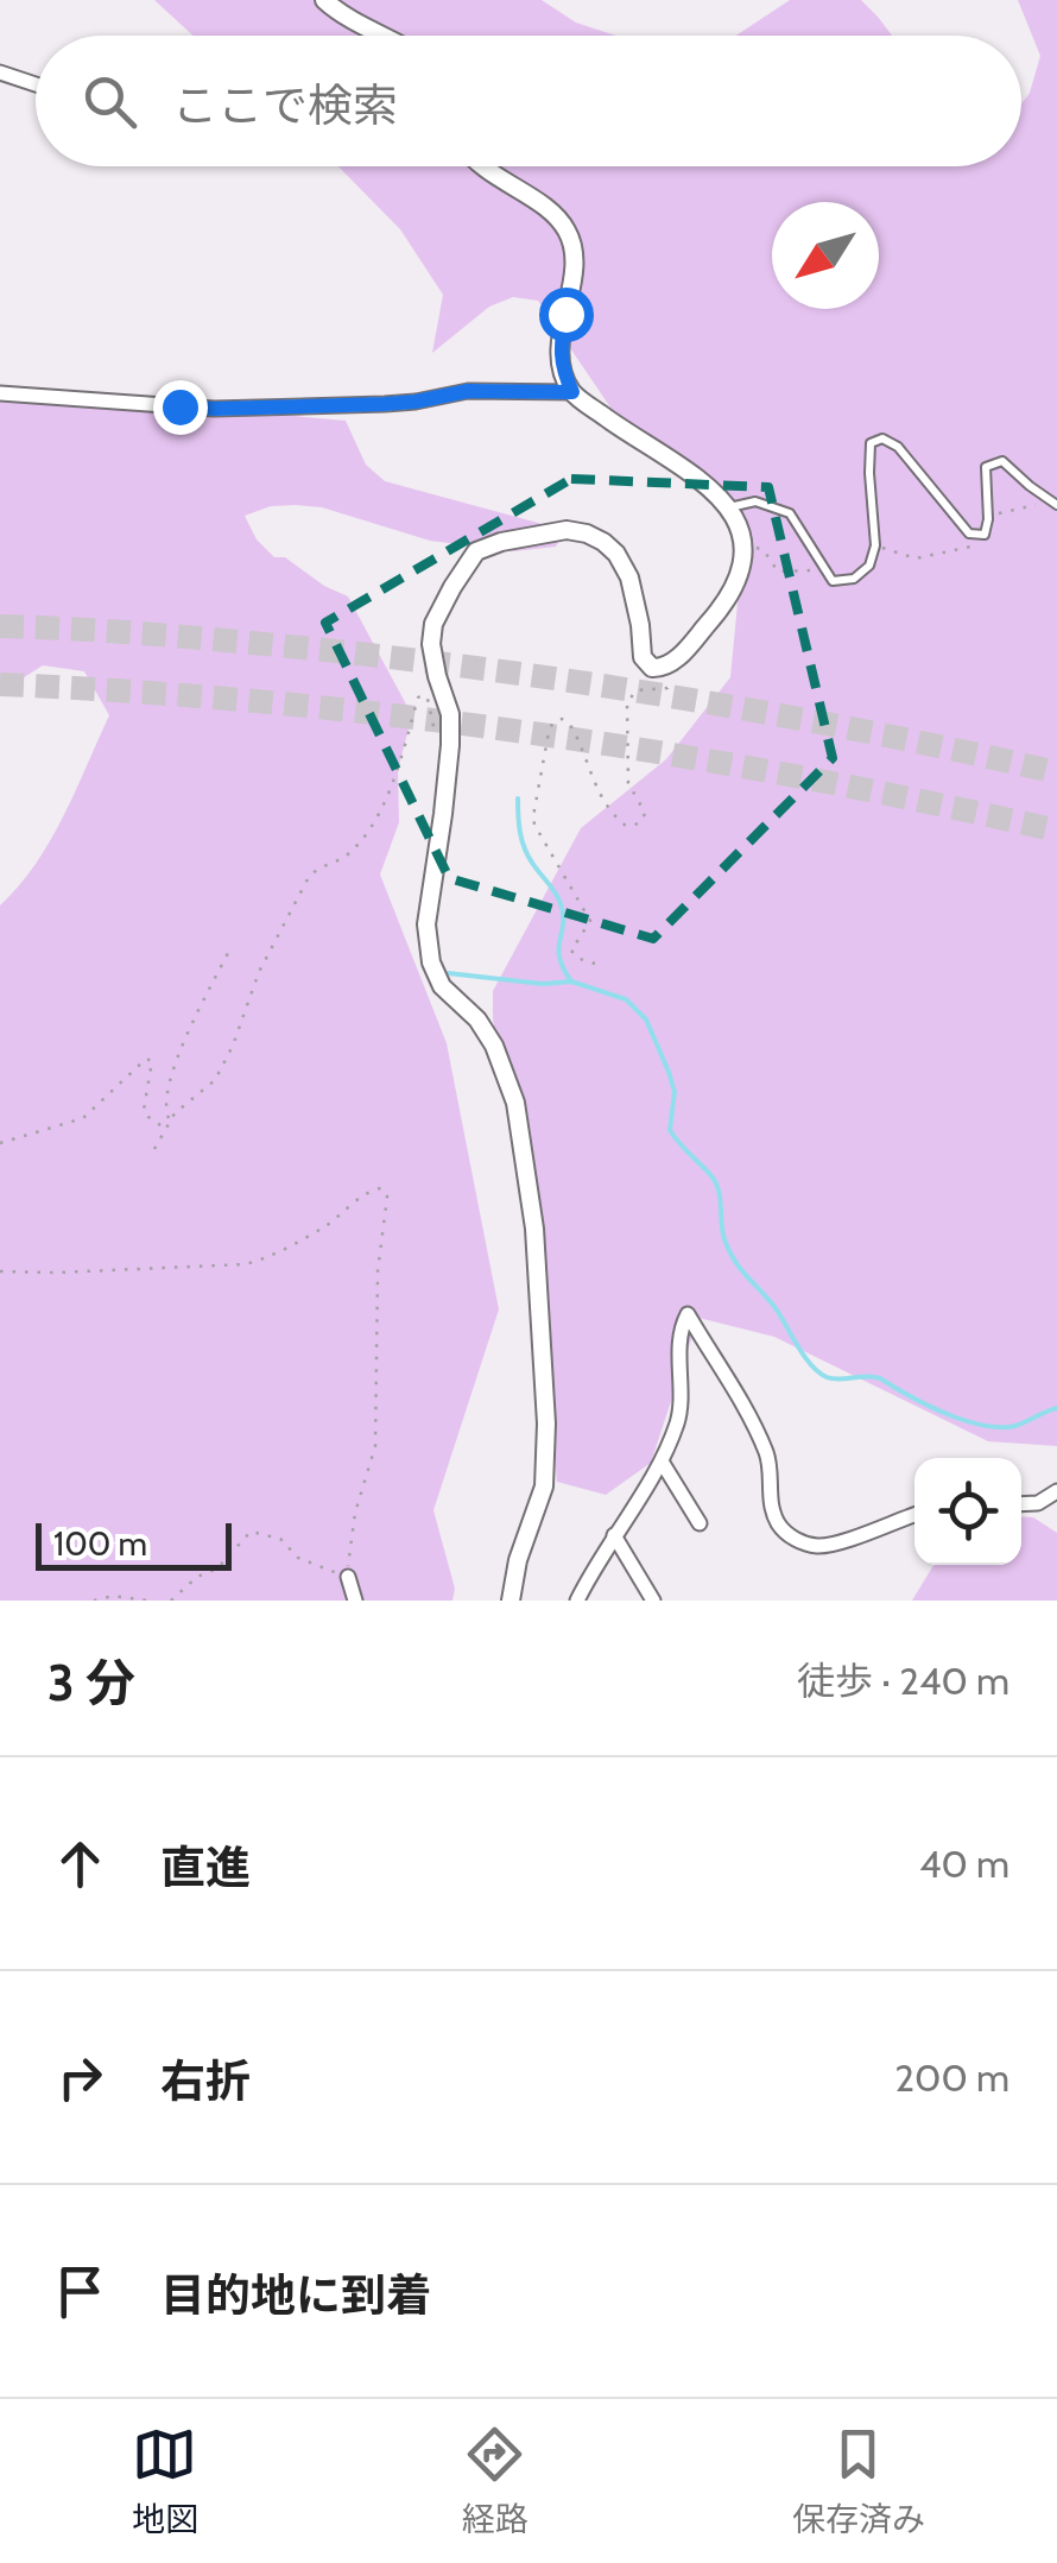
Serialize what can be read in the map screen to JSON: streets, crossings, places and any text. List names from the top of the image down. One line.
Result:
{"scale_bar":"100 m","north":"bottom left","page":{"search":"ここで検索","scale":"100 m","heading":["3 分","徒歩 · 240 m"],"list":[["直進","40 m"],["右折","200 m"],"目的地に到着"],"nav":["地図","経路","保存済み"]}}
